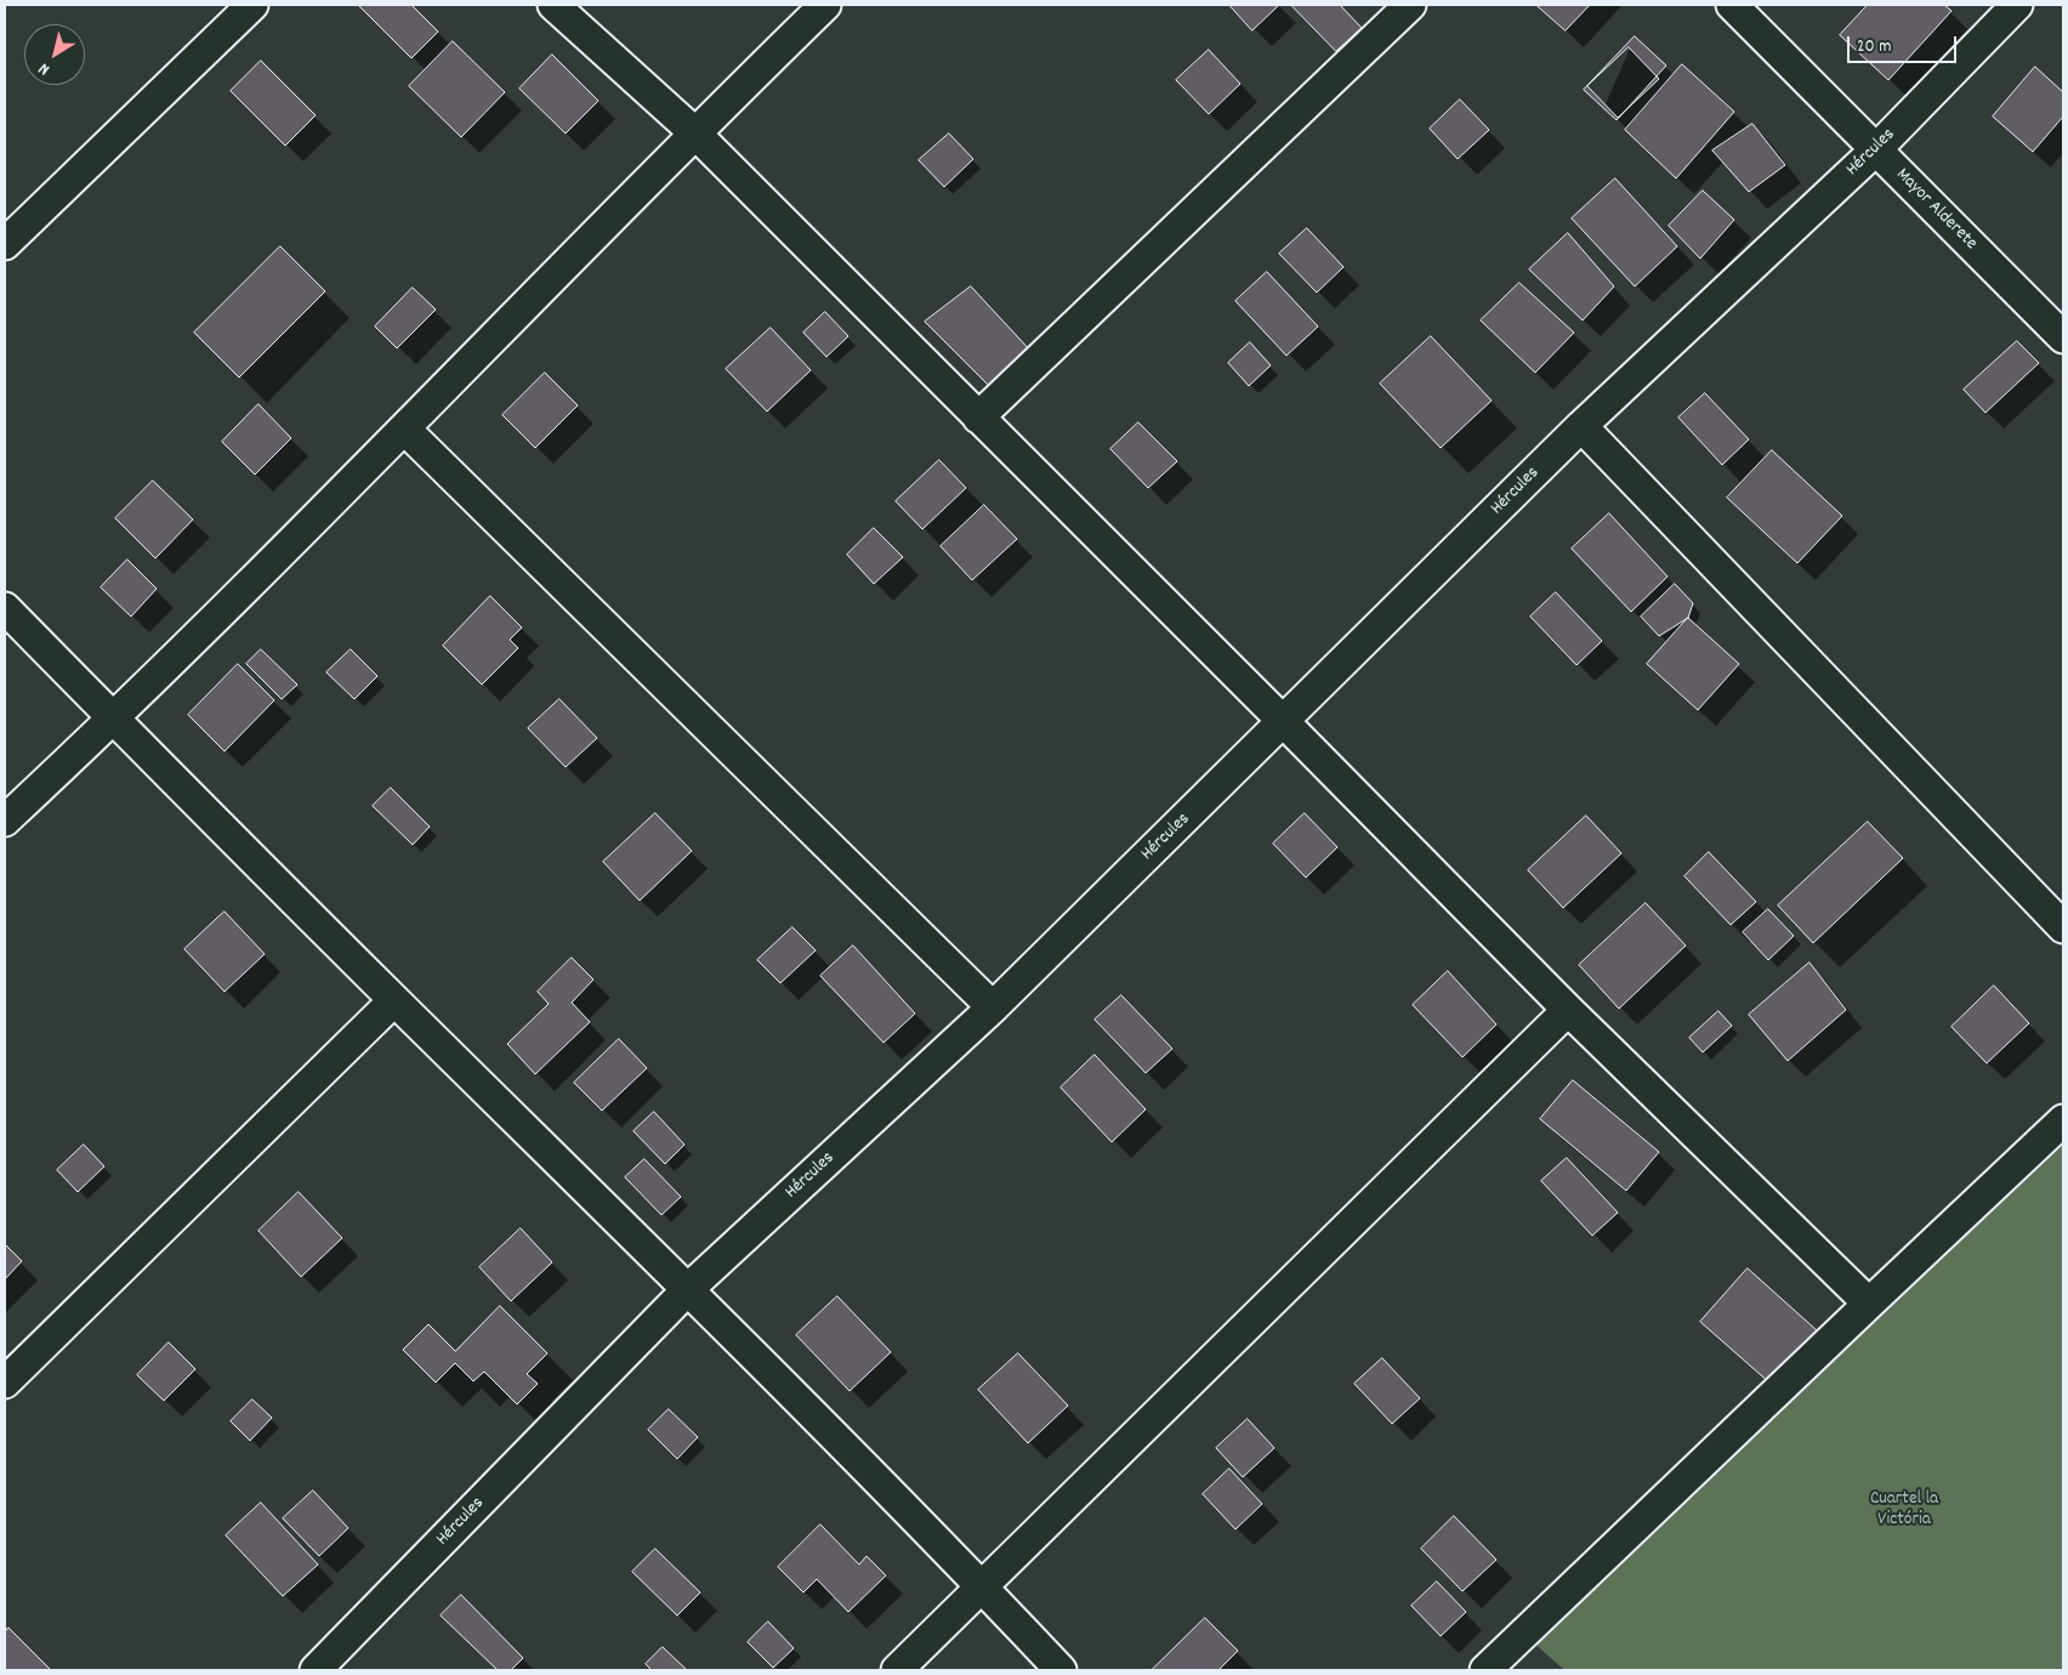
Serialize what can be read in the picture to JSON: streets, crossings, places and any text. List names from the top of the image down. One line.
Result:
{"streets":{"street":["Hércules","Mayor Alderete"]},"crossings":[["Hércules","Mayor Alderete"]],"parks":["Cuartel la Victória"],"scale_bar":"20 m","north":"bottom left"}
